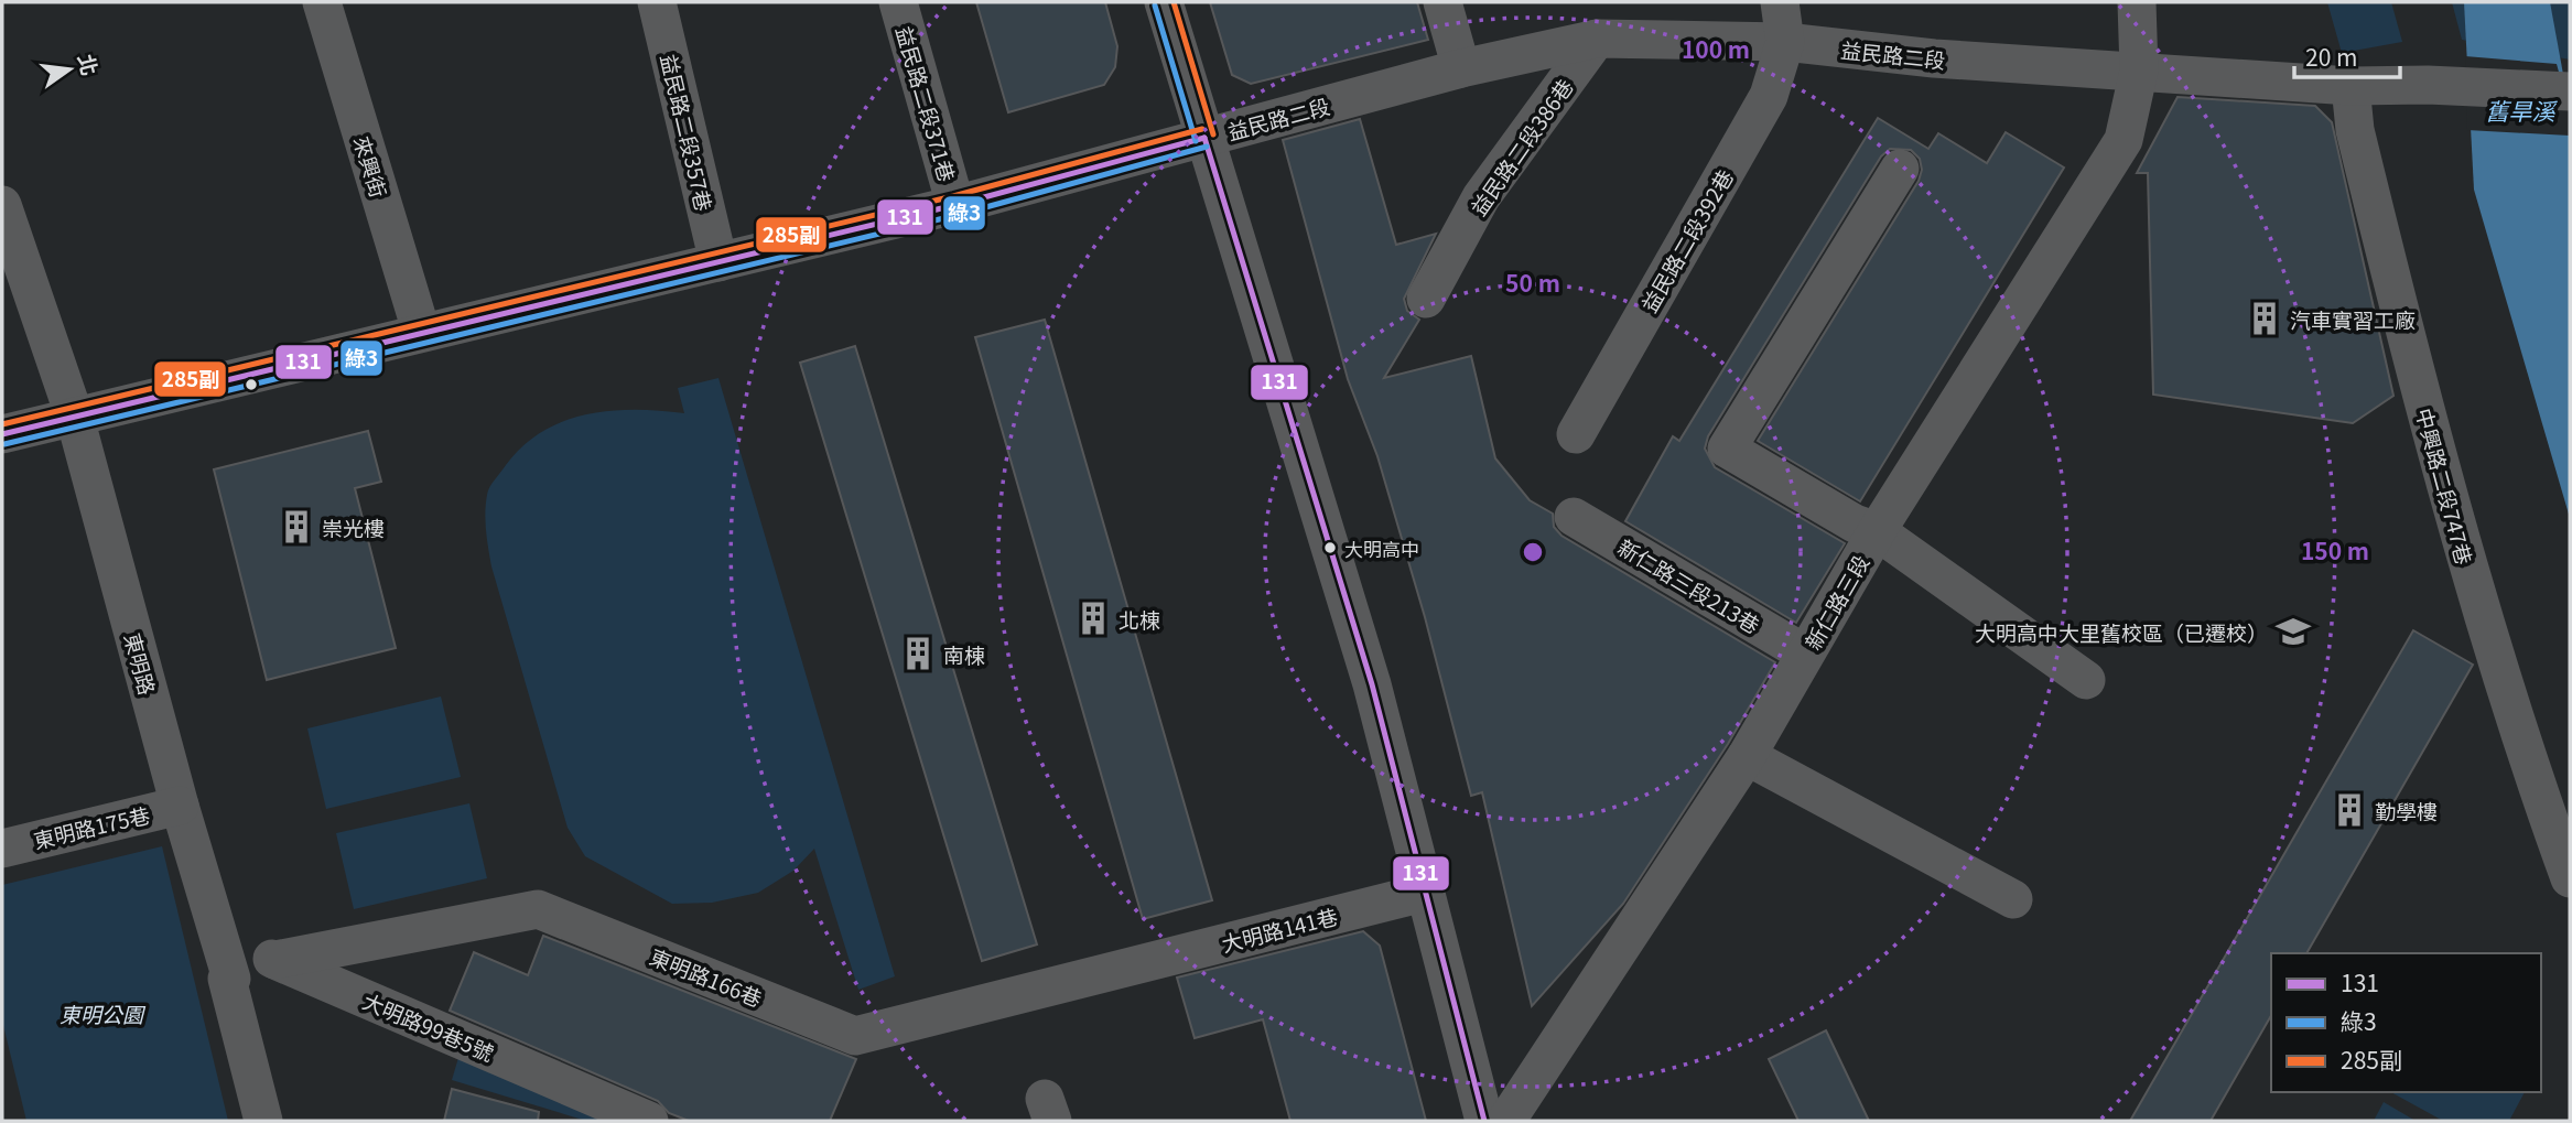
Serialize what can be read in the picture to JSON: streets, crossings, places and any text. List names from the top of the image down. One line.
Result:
{"streets":{"street":["益民路二段","益民路二段371巷","益民路二段357巷","益民路二段386巷","來興街","益民路二段392巷","中興路二段747巷","新仁路三段213巷","新仁路三段","東明路","東明路175巷","大明路141巷","東明路166巷","大明路99巷5號"]},"crossings":[["益民路二段","益民路二段371巷"],["益民路二段","益民路二段357巷"],["益民路二段","益民路二段386巷"],["益民路二段","來興街"],["益民路二段","益民路二段392巷"],["益民路二段","中興路二段747巷"],["益民路二段","新仁路三段"],["益民路二段","東明路"],["新仁路三段213巷","新仁路三段"],["東明路","東明路175巷"],["東明路","大明路99巷5號"],["大明路141巷","東明路166巷"],["東明路166巷","大明路99巷5號"]],"water":["舊旱溪"],"parks":["東明公園"],"places":{"building":["汽車實習工廠","崇光樓","北棟","南棟","勤學樓"],"other":["大明高中"],"school or university":["大明高中大里舊校區（已遷校）"]},"lines":["transit line 285副","transit line 綠3","transit line 131"],"legend":["131","綠3","285副"],"scale_bar":"20 m","north":"right","rings":["100 m","50 m","150 m"]}
